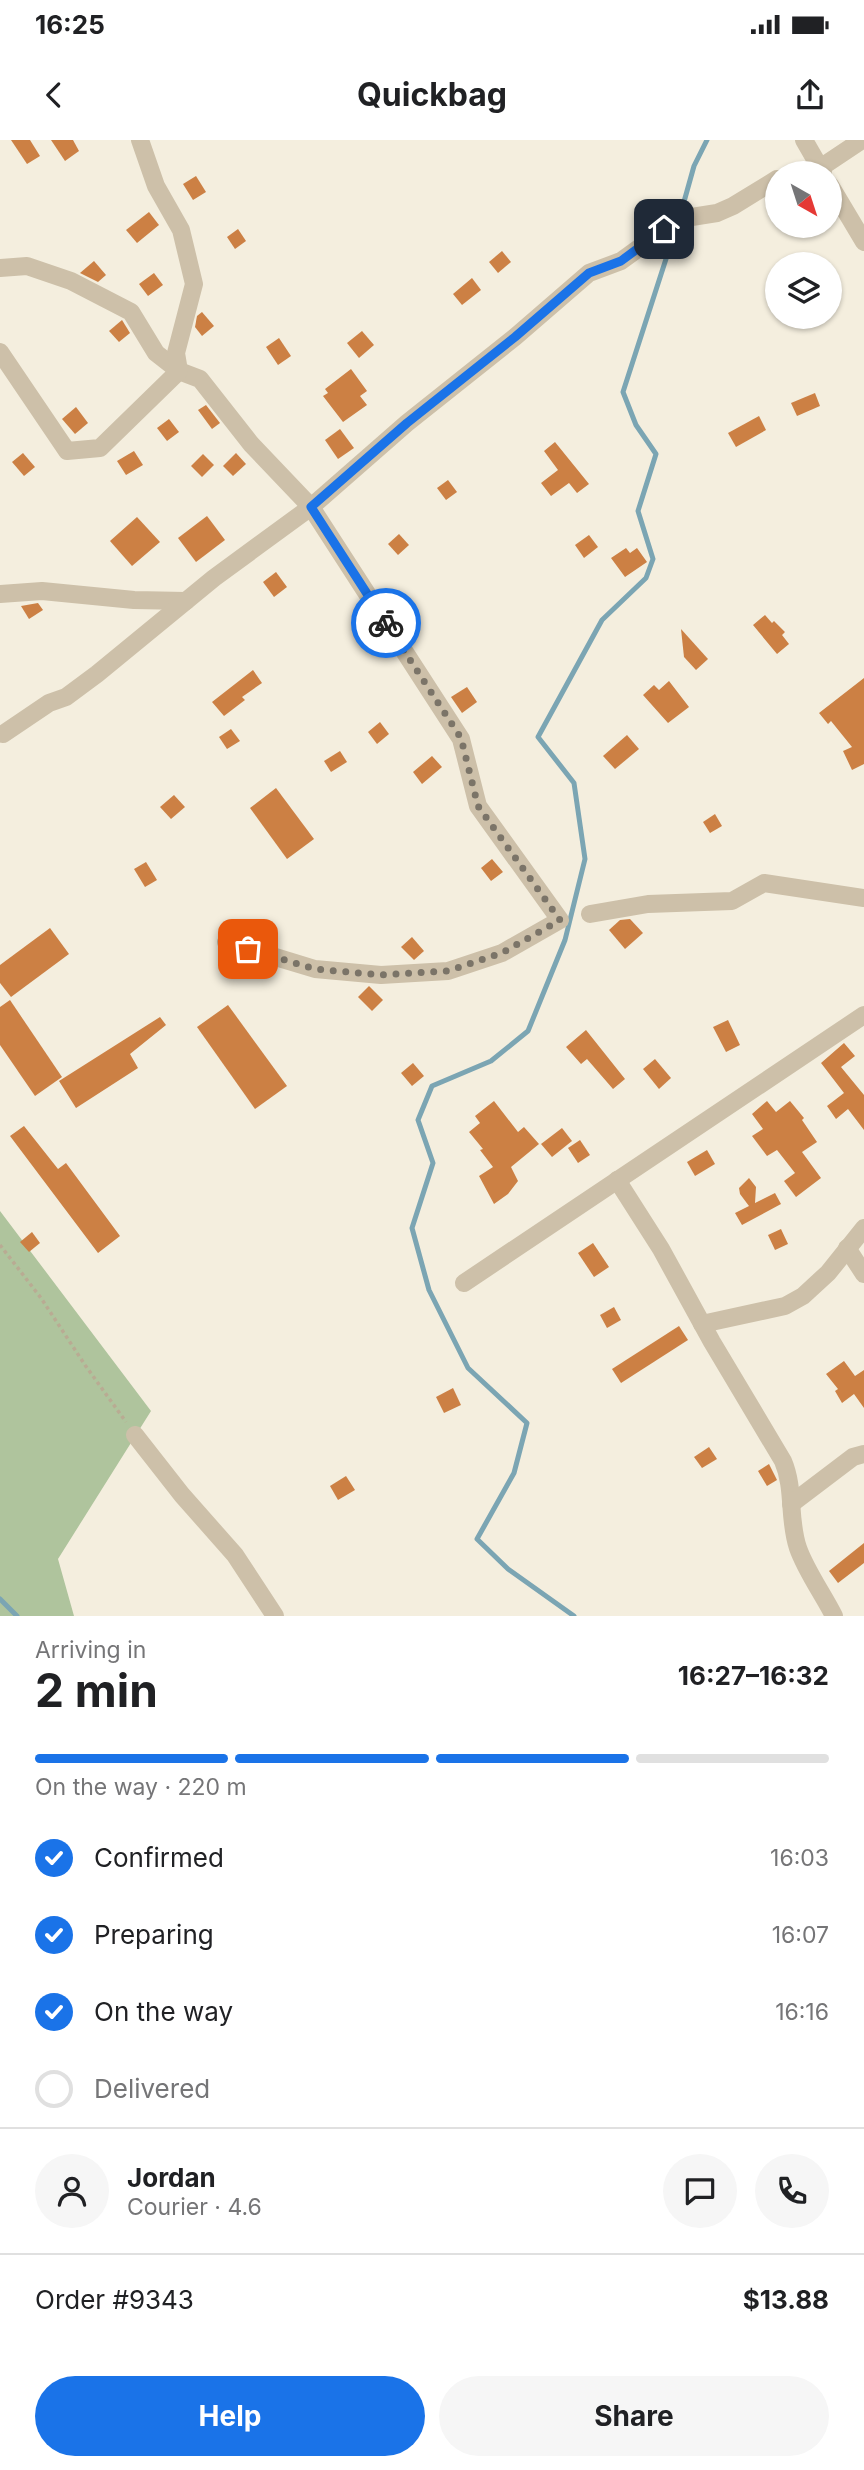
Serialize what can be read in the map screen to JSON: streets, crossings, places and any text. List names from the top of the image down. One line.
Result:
{"north":"bottom right","page":{"status":"16:25","header":"Quickbag","heading":["2 min","Arriving in","16:27–16:32"],"panel":["Jordan","Courier · 4.6","Order #9343","$13.88"],"bar":"On the way · 220 m","list":[["Confirmed","16:03"],["Preparing","16:07"],["On the way","16:16"],"Delivered"],"buttons":["Help","Share"]}}
